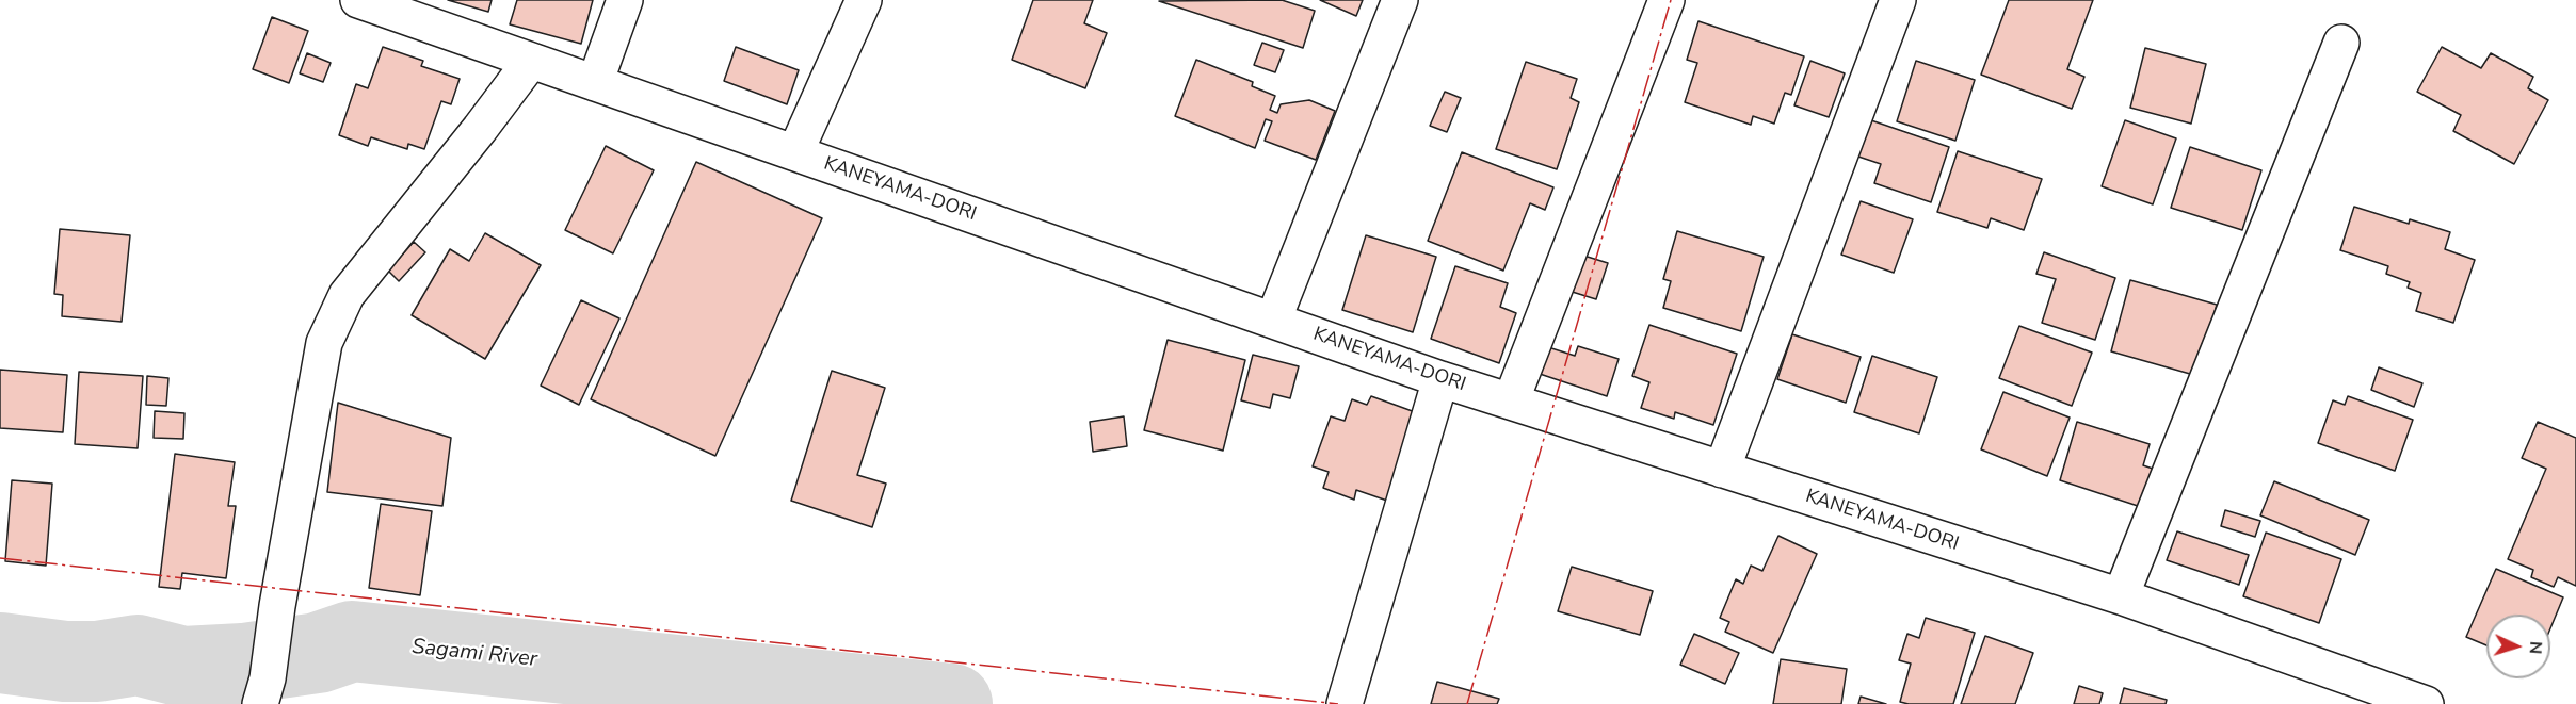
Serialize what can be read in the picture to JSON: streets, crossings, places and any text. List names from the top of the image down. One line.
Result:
{"streets":{"street":["KANEYAMA-DORI"]},"water":["Sagami River"],"north":"right"}
